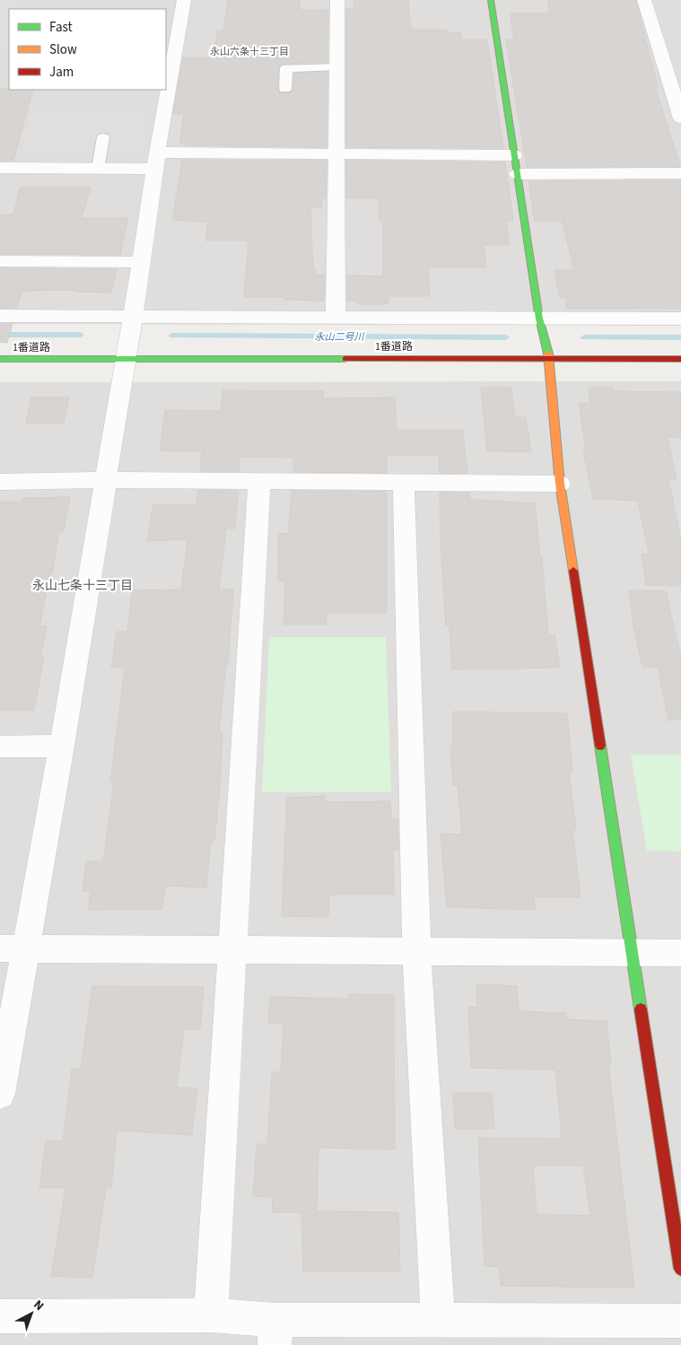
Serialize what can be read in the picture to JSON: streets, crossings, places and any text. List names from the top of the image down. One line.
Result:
{"streets":{"street":["1番道路"]},"districts":["永山六条十三丁目","永山七条十三丁目"],"water":["永山二号川"],"legend":["Fast","Slow","Jam"],"north":"top right"}
